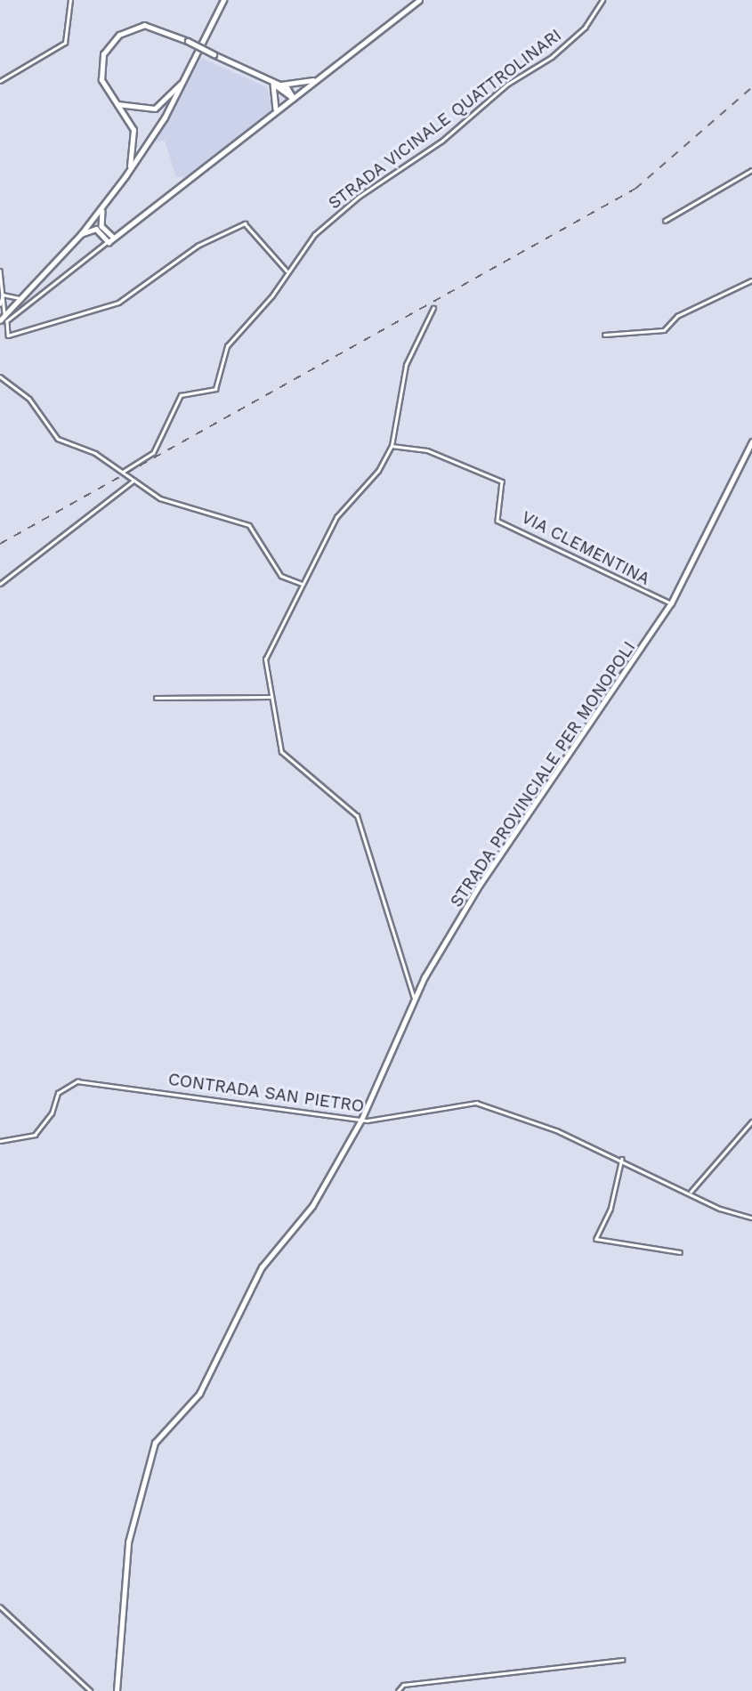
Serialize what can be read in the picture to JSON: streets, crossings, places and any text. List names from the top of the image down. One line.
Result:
{"streets":{"street":["STRADA VICINALE QUATTROLINARI","VIA CLEMENTINA","STRADA PROVINCIALE PER MONOPOLI","CONTRADA SAN PIETRO"]},"crossings":[["VIA CLEMENTINA","STRADA PROVINCIALE PER MONOPOLI"],["STRADA PROVINCIALE PER MONOPOLI","CONTRADA SAN PIETRO"]]}
